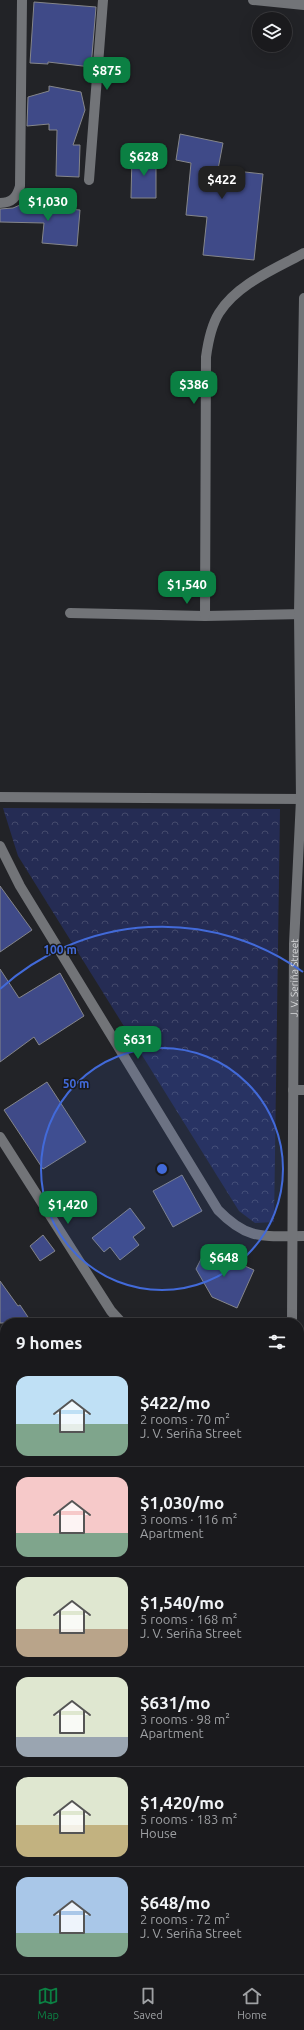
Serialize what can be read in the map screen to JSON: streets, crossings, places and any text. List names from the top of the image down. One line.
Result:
{"streets":{"street":["J. V. Seriña Street"]},"page":{"price":["$875","$628","$422","$1,030","$386","$1,540","$631","$1,420","$648"],"heading":"9 homes","list":[{"name":"$422/mo","note":"2 rooms · 70 m² · J. V. Seriña Street"},{"name":"$1,030/mo","note":"3 rooms · 116 m² · Apartment"},{"name":"$1,540/mo","note":"5 rooms · 168 m² · J. V. Seriña Street"},{"name":"$631/mo","note":"3 rooms · 98 m² · Apartment"},{"name":"$1,420/mo","note":"5 rooms · 183 m² · House"},{"name":"$648/mo","note":"2 rooms · 72 m² · J. V. Seriña Street"}],"tabs":["Map","Saved","Home"]},"rings":["100 m","50 m"]}
